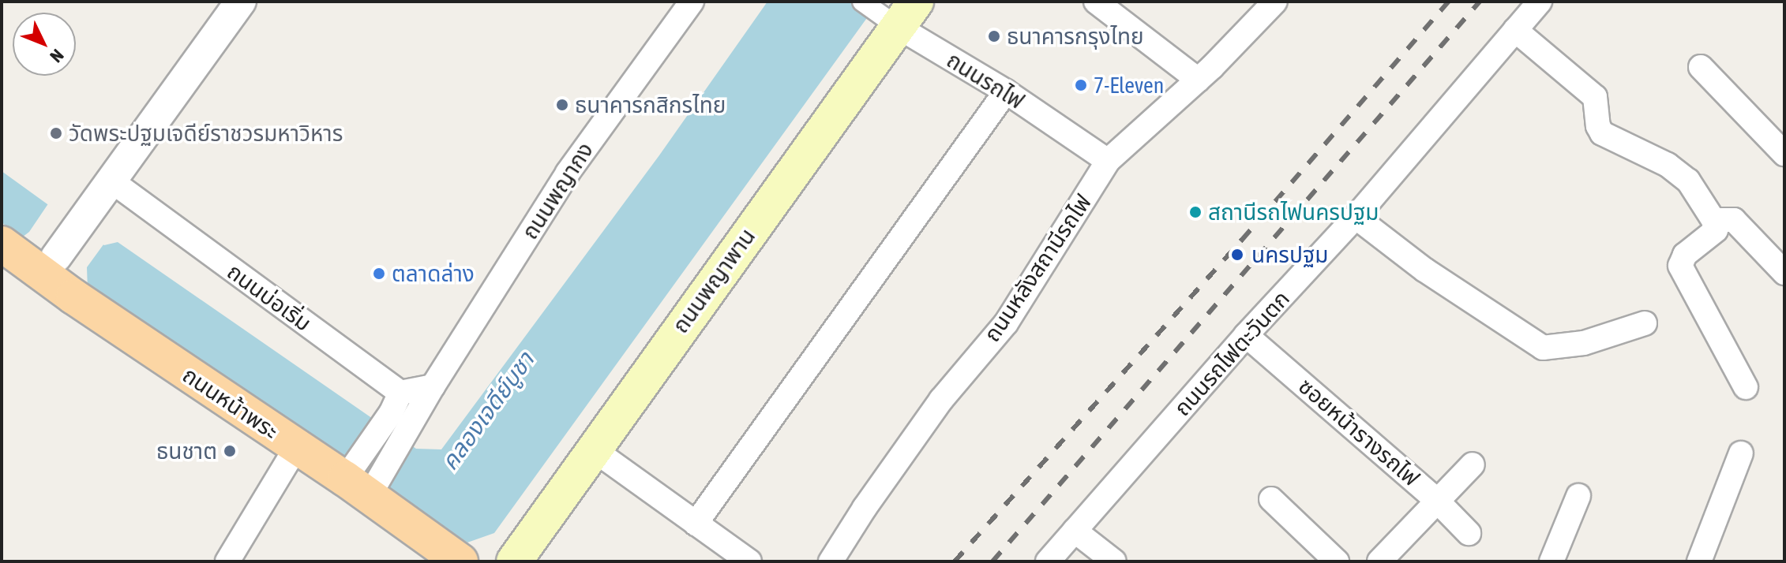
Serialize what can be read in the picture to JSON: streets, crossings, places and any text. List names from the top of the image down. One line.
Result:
{"streets":{"main road":["ถนนพญาพาน","ถนนหน้าพระ"],"street":["ถนนรถไฟ","ถนนพญากง","ถนนหลังสถานีรถไฟ","ถนนบ่อเริ่ม","ถนนรถไฟตะวันตก","ซอยหน้ารางรถไฟ"]},"crossings":[["ถนนรถไฟ","ถนนหลังสถานีรถไฟ"],["ถนนรถไฟ","ถนนพญาพาน"],["ถนนพญากง","ถนนหน้าพระ"],["ถนนรถไฟตะวันตก","ซอยหน้ารางรถไฟ"]],"water":["คลองเจดีย์บูชา"],"places":["ธนาคารกรุงไทย","7-Eleven","ธนาคารกสิกรไทย","วัดพระปฐมเจดีย์ราชวรมหาวิหาร","สถานีรถไฟนครปฐม","นครปฐม","ตลาดล่าง","ธนชาต"],"north":"bottom right"}
